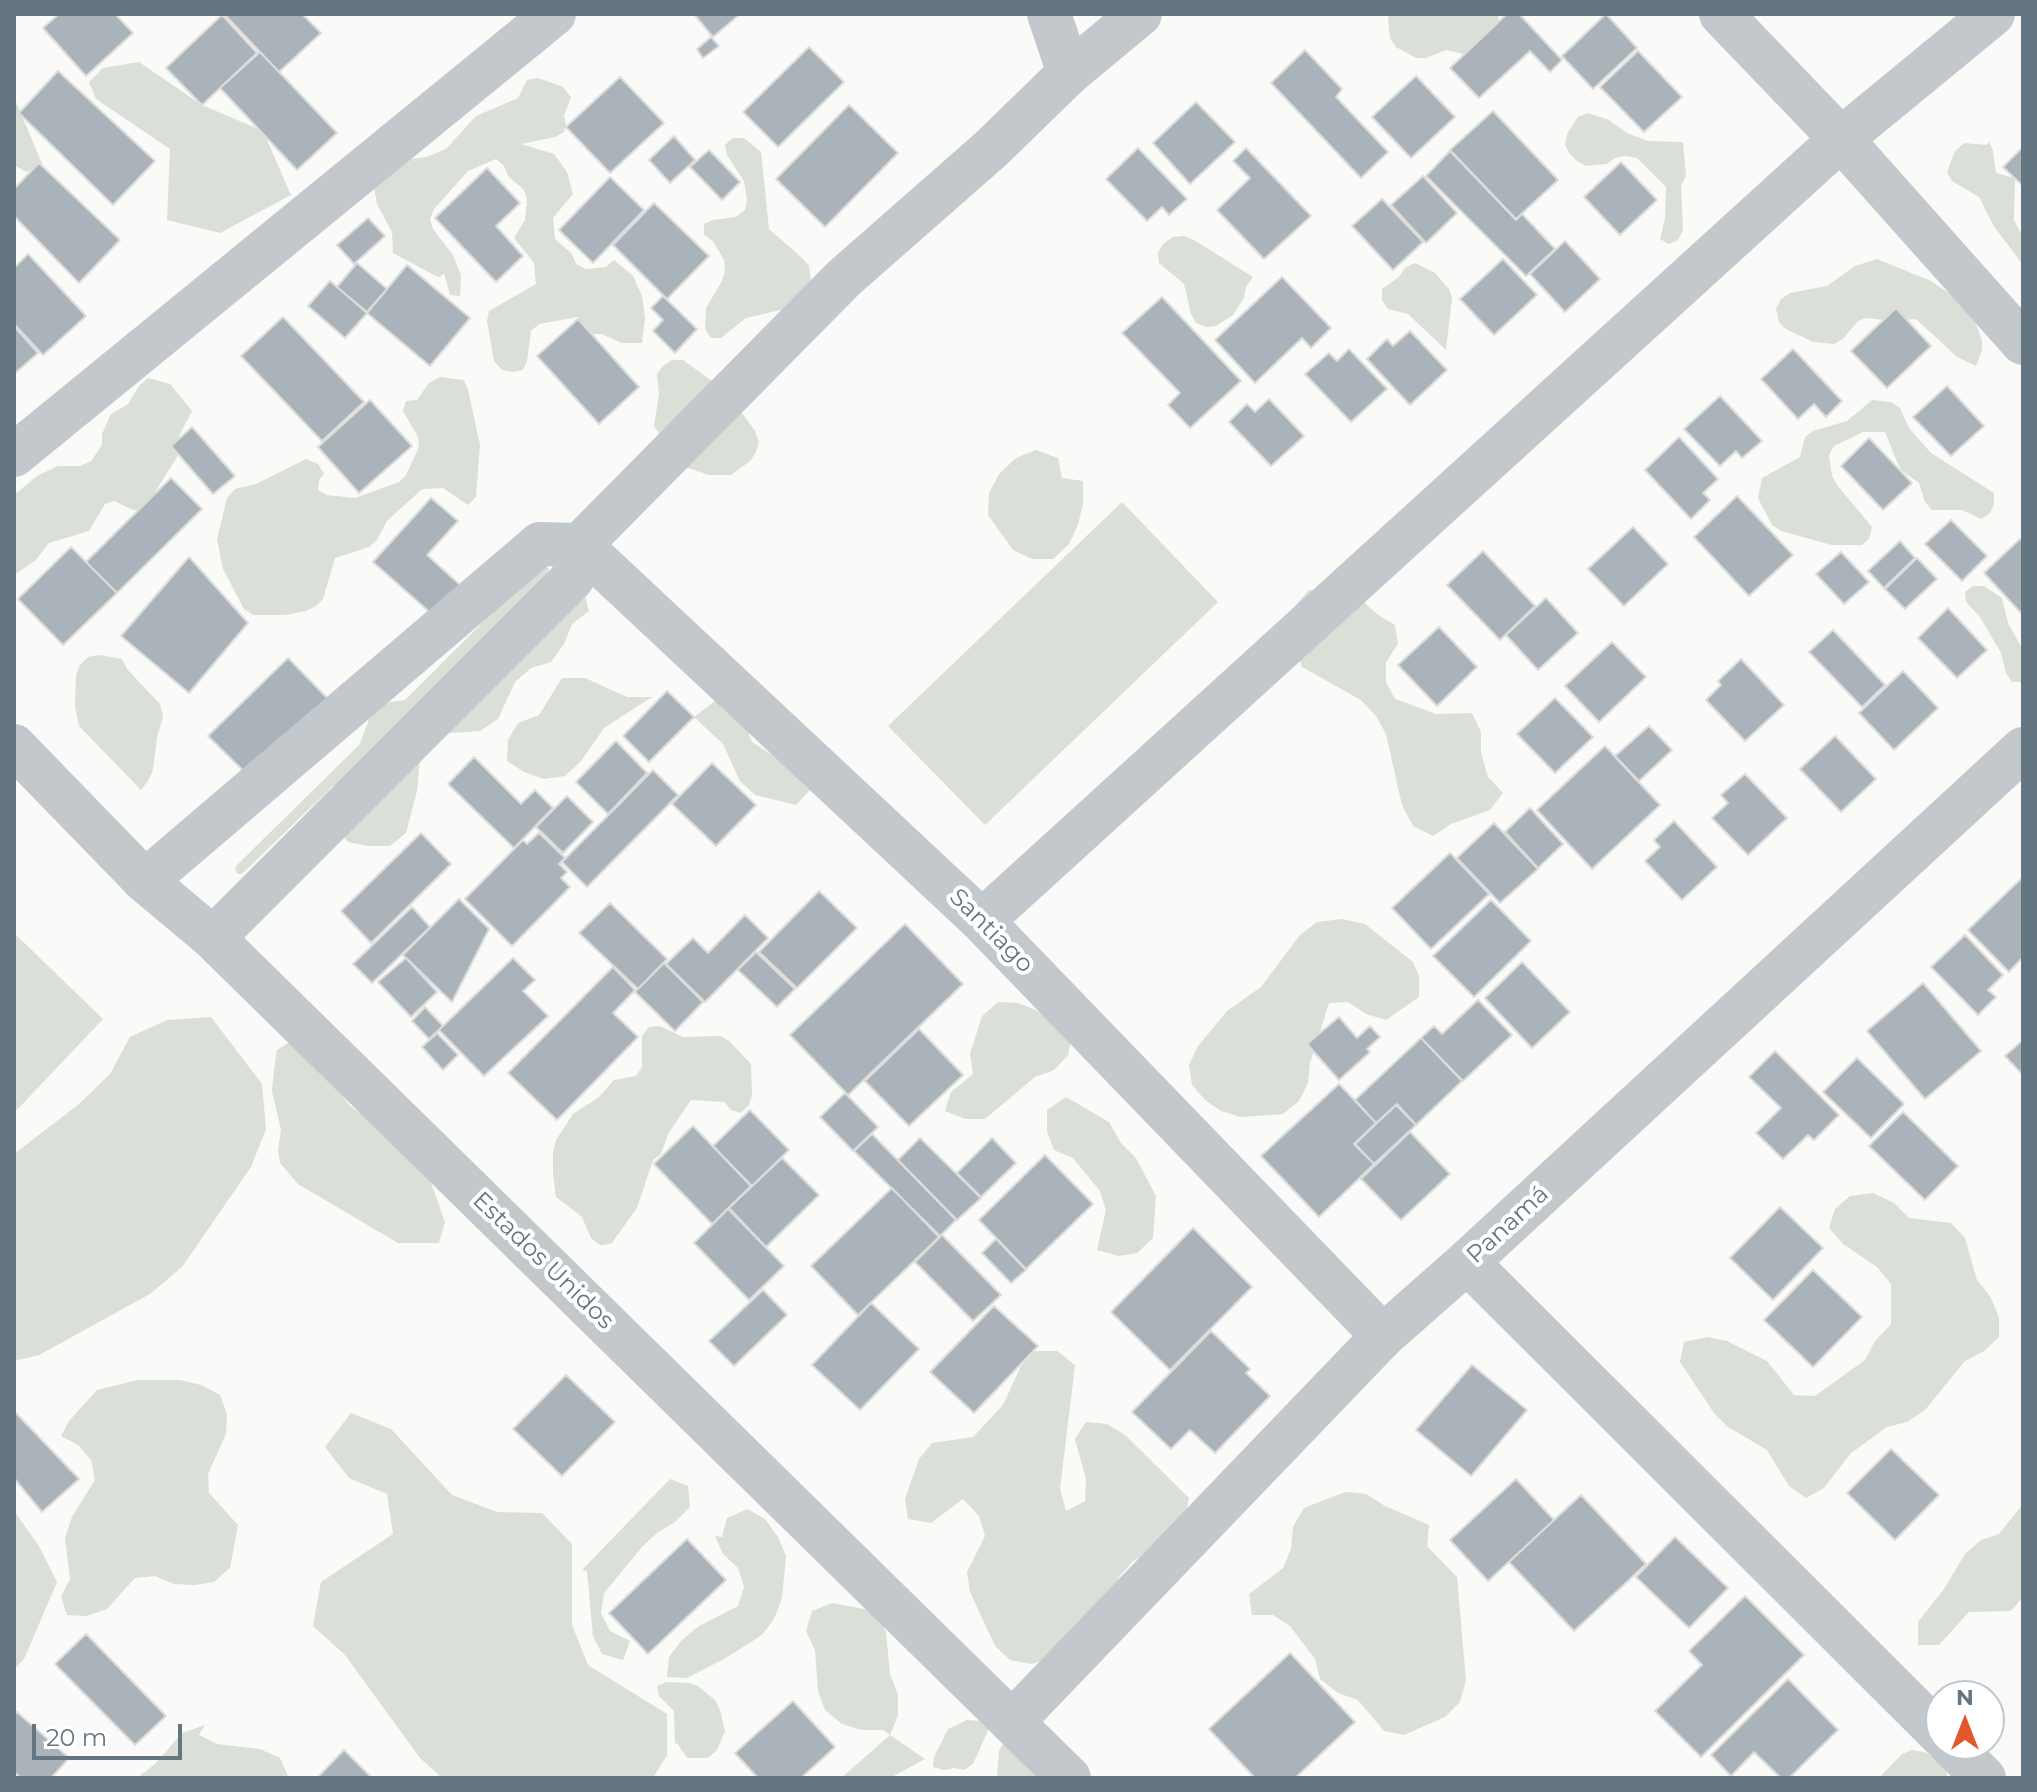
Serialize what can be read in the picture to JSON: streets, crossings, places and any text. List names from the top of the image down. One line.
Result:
{"streets":{"street":["Santiago","Panamá","Estados Unidos"]},"crossings":[["Santiago","Panamá"],["Panamá","Estados Unidos"]],"scale_bar":"20 m","north":"top"}
